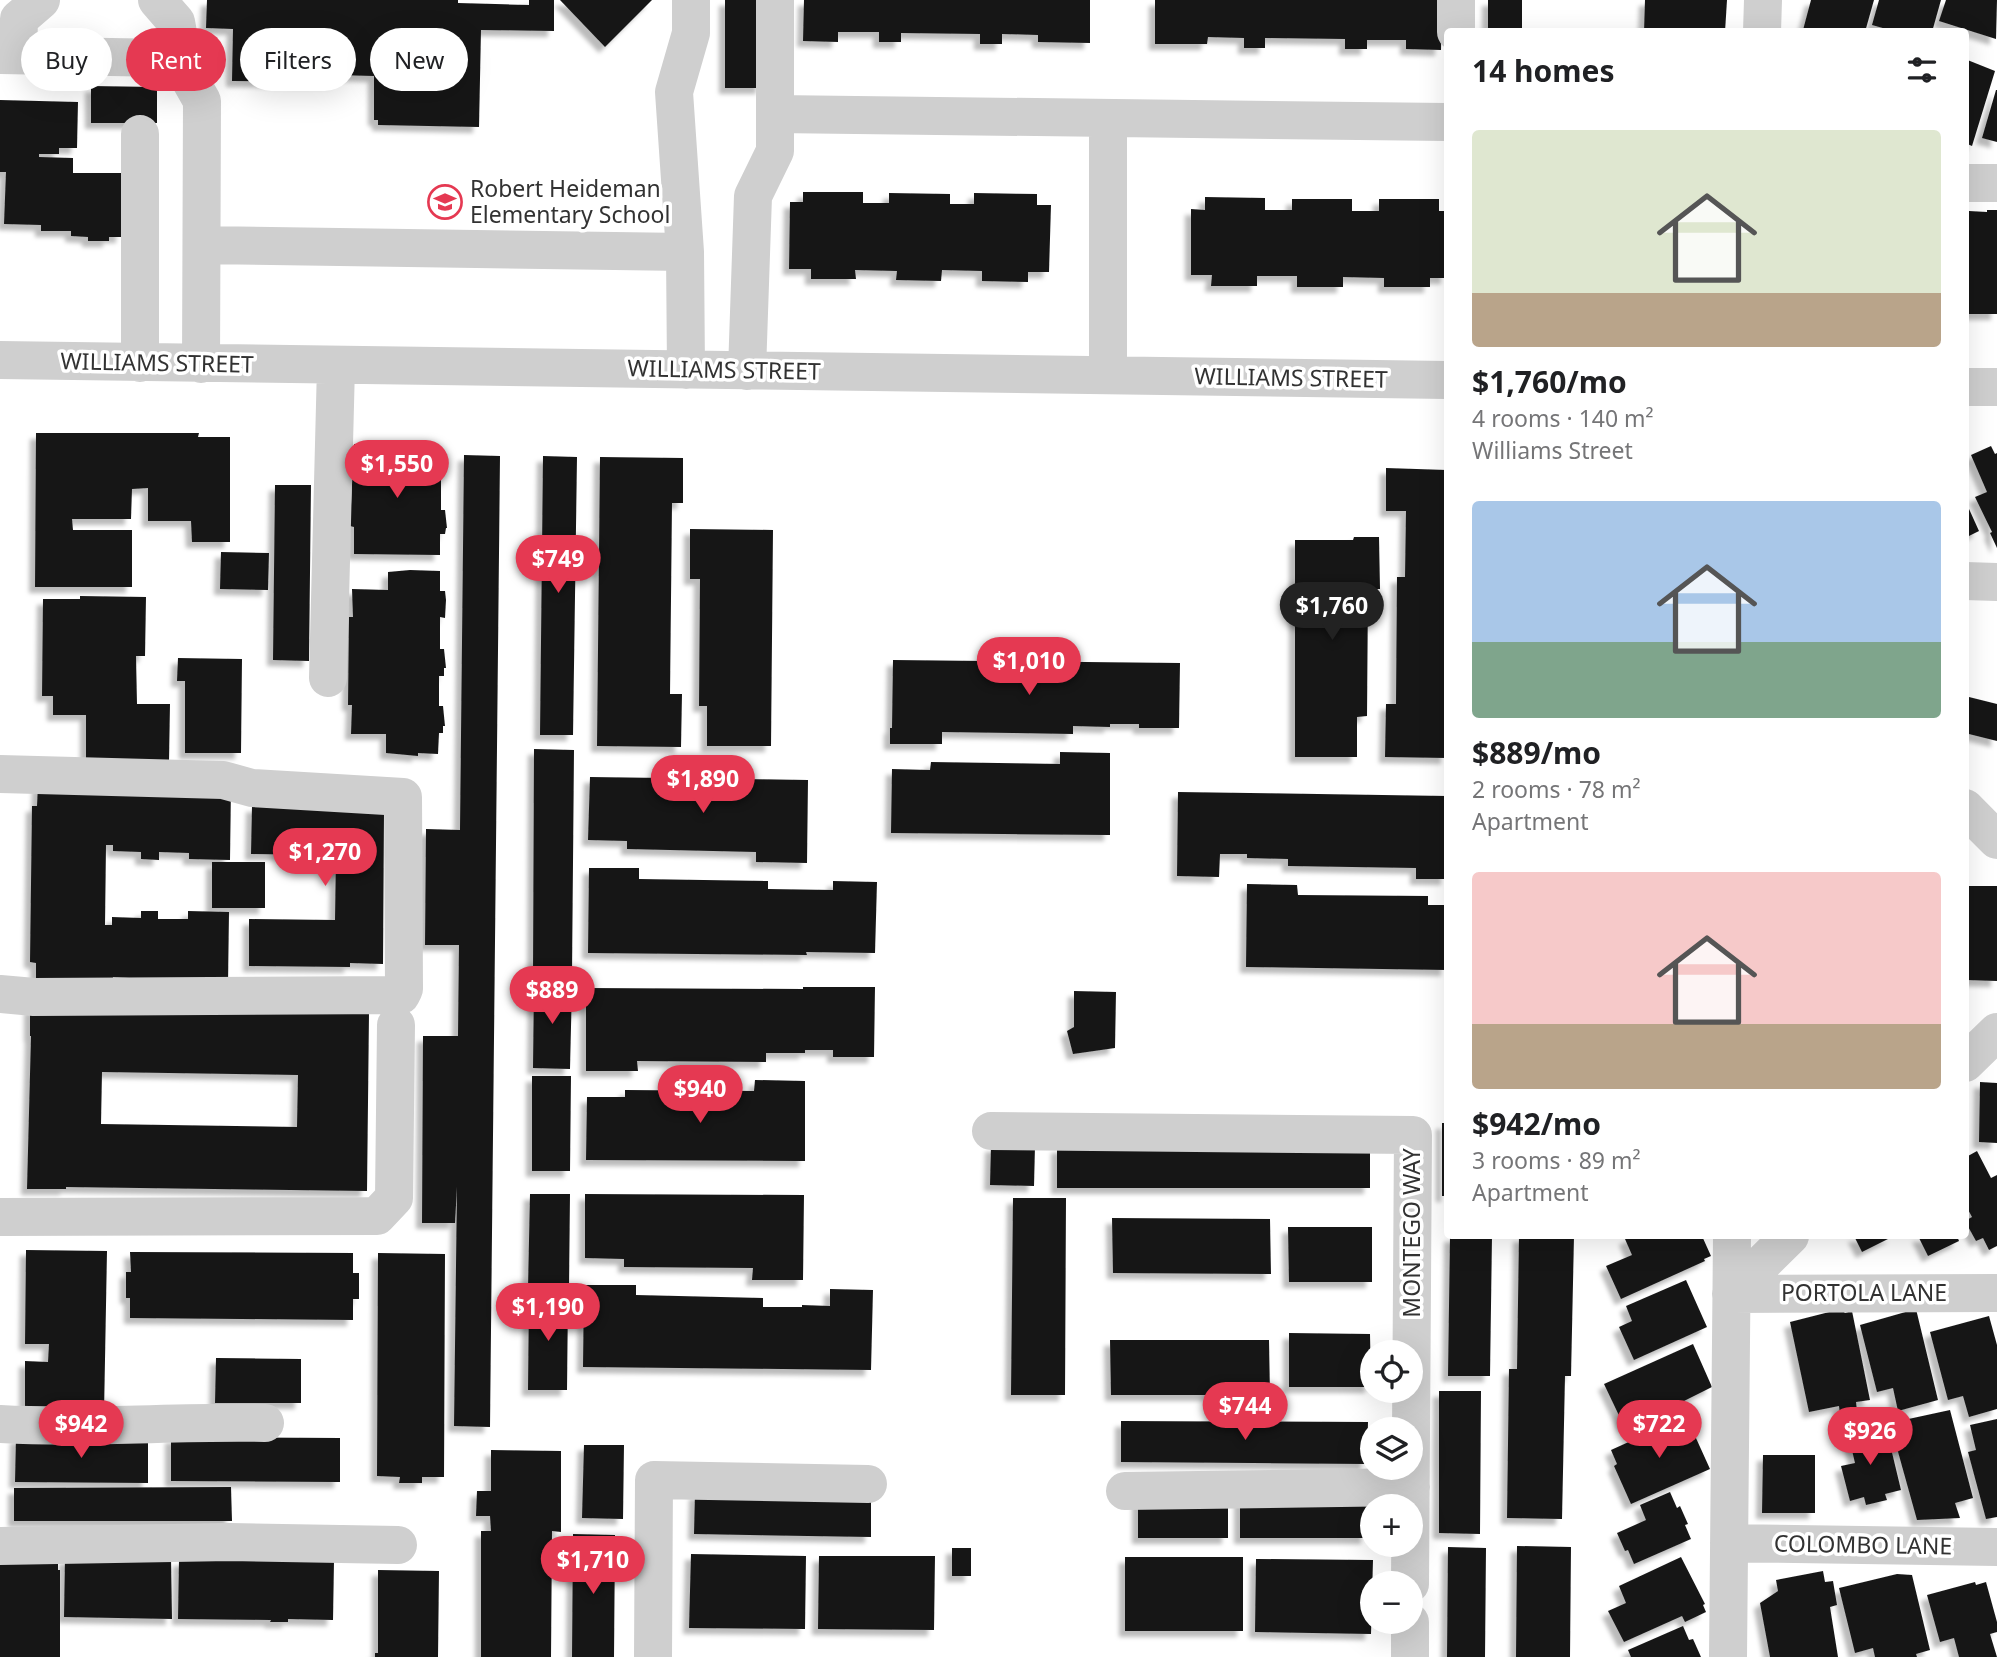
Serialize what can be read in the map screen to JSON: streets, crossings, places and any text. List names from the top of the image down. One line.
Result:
{"streets":{"street":["WILLIAMS STREET","MONTEGO WAY","PORTOLA LANE","COLOMBO LANE"]},"places":{"school or university":["Robert Heideman Elementary School"]},"page":{"chip":["Buy","Rent","Filters","New"],"heading":"14 homes","list":[{"name":"$1,760/mo","note":"4 rooms · 140 m² · Williams Street"},{"name":"$889/mo","note":"2 rooms · 78 m² · Apartment"},{"name":"$942/mo","note":"3 rooms · 89 m² · Apartment"}],"price":["$1,550","$749","$1,760","$1,010","$1,890","$1,270","$889","$940","$1,190","$744","$942","$722","$926","$1,710"],"map_buttons":["+","−"]}}
